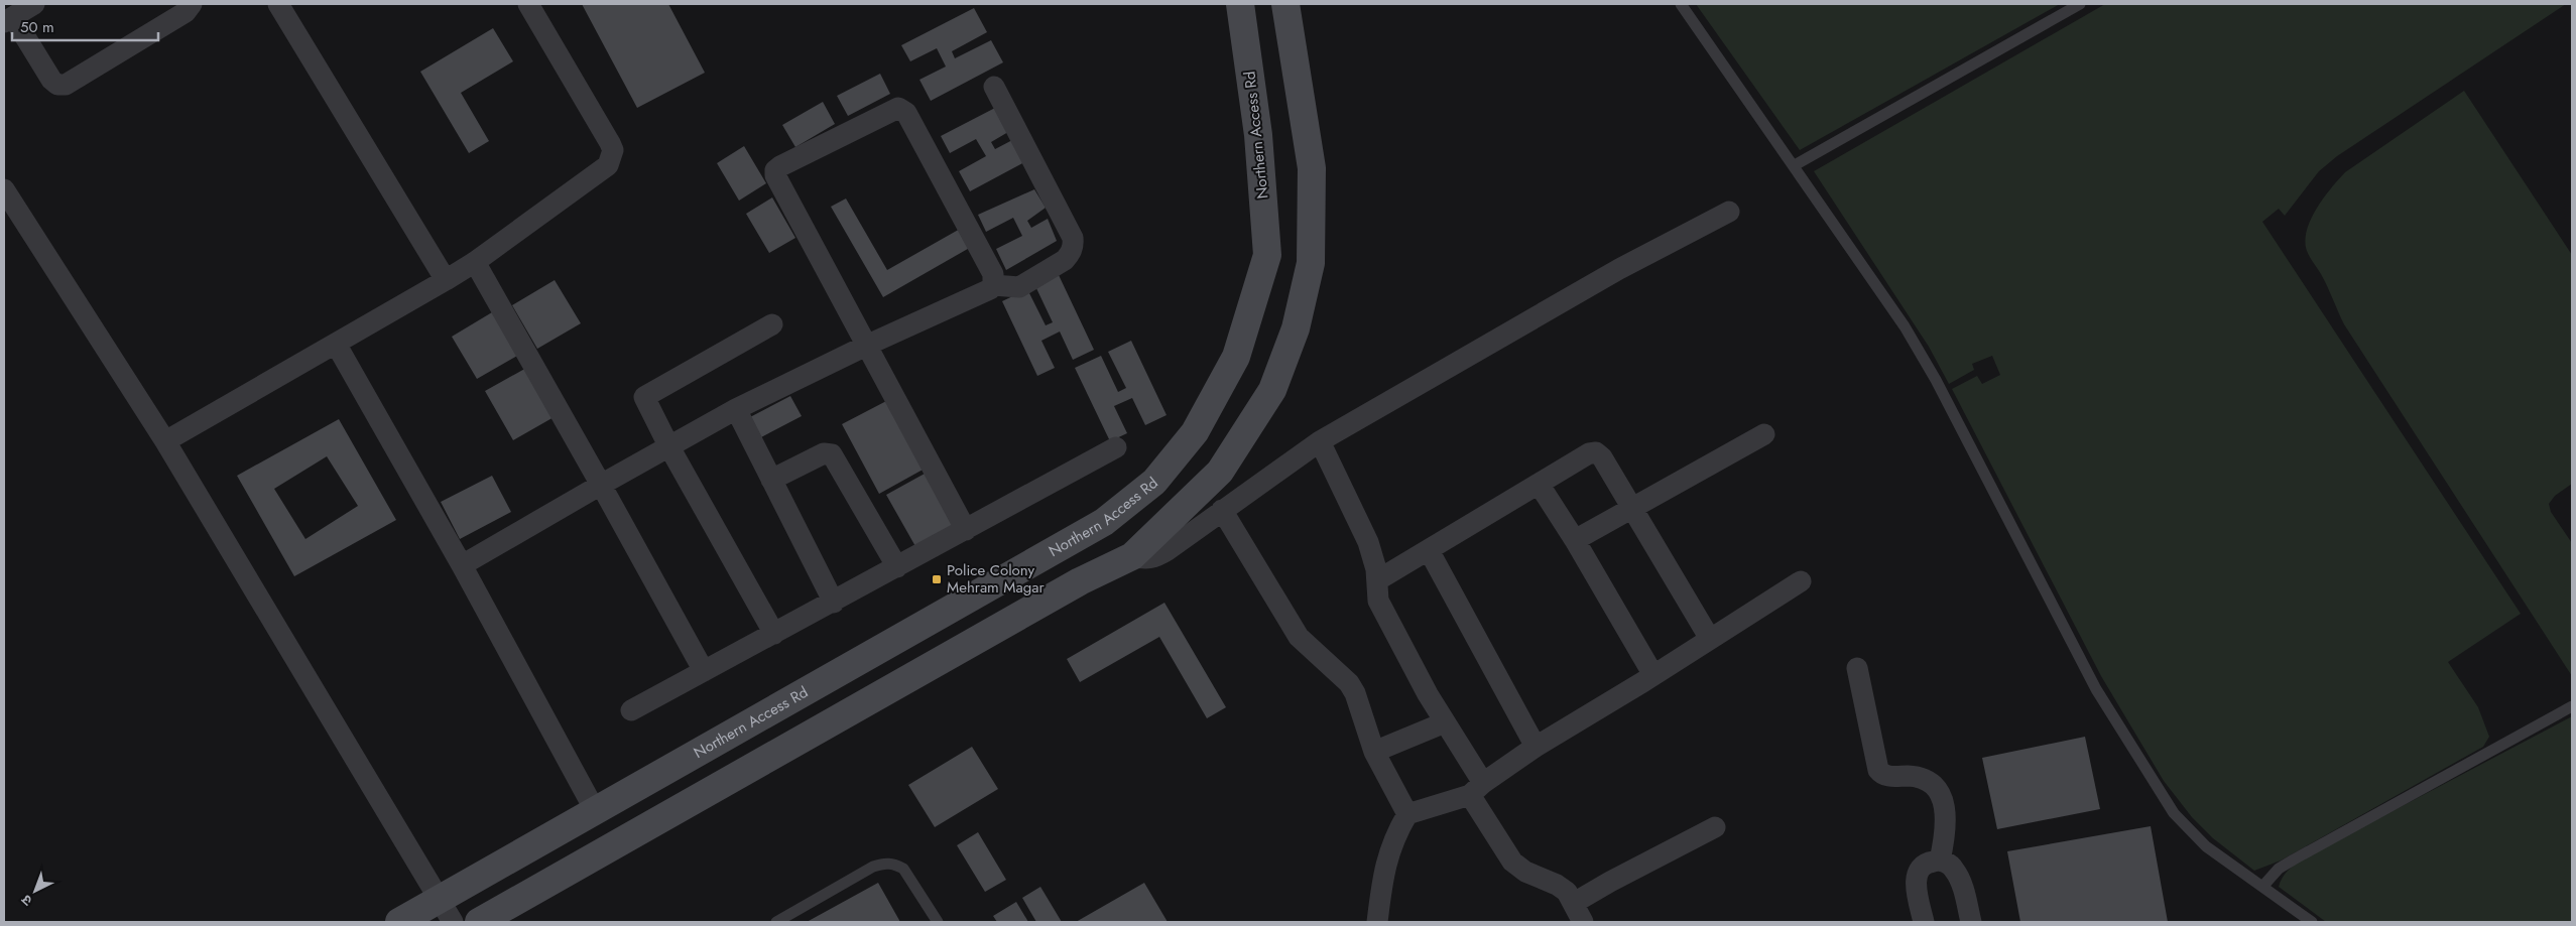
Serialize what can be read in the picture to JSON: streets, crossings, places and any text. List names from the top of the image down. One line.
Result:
{"streets":{"main road":["Northern Access Rd"]},"places":{"transit":["Police Colony Mehram Magar"]},"scale_bar":"50 m","north":"bottom left"}
